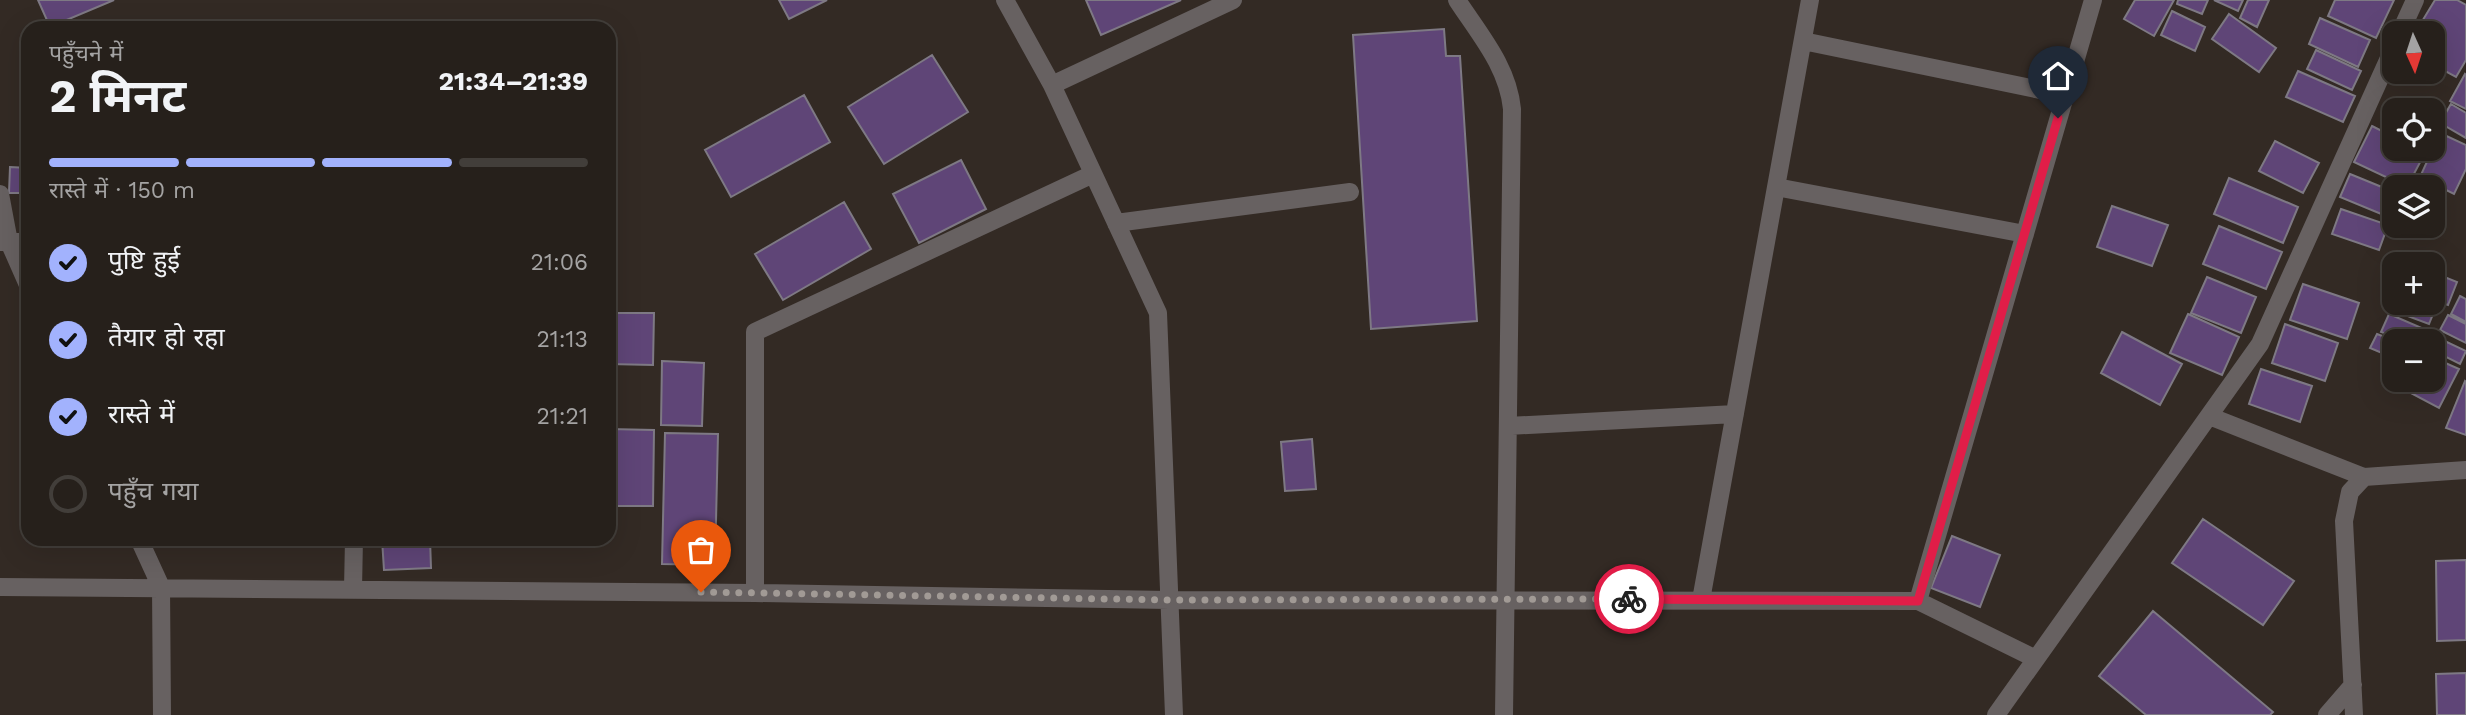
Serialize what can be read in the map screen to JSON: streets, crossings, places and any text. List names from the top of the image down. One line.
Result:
{"north":"bottom","page":{"map_buttons":["+","−"],"heading":["2 मिनट","पहुँचने में","21:34–21:39"],"bar":"रास्ते में · 150 m","list":[["पुष्टि हुई","21:06"],["तैयार हो रहा","21:13"],["रास्ते में","21:21"],"पहुँच गया"]}}
